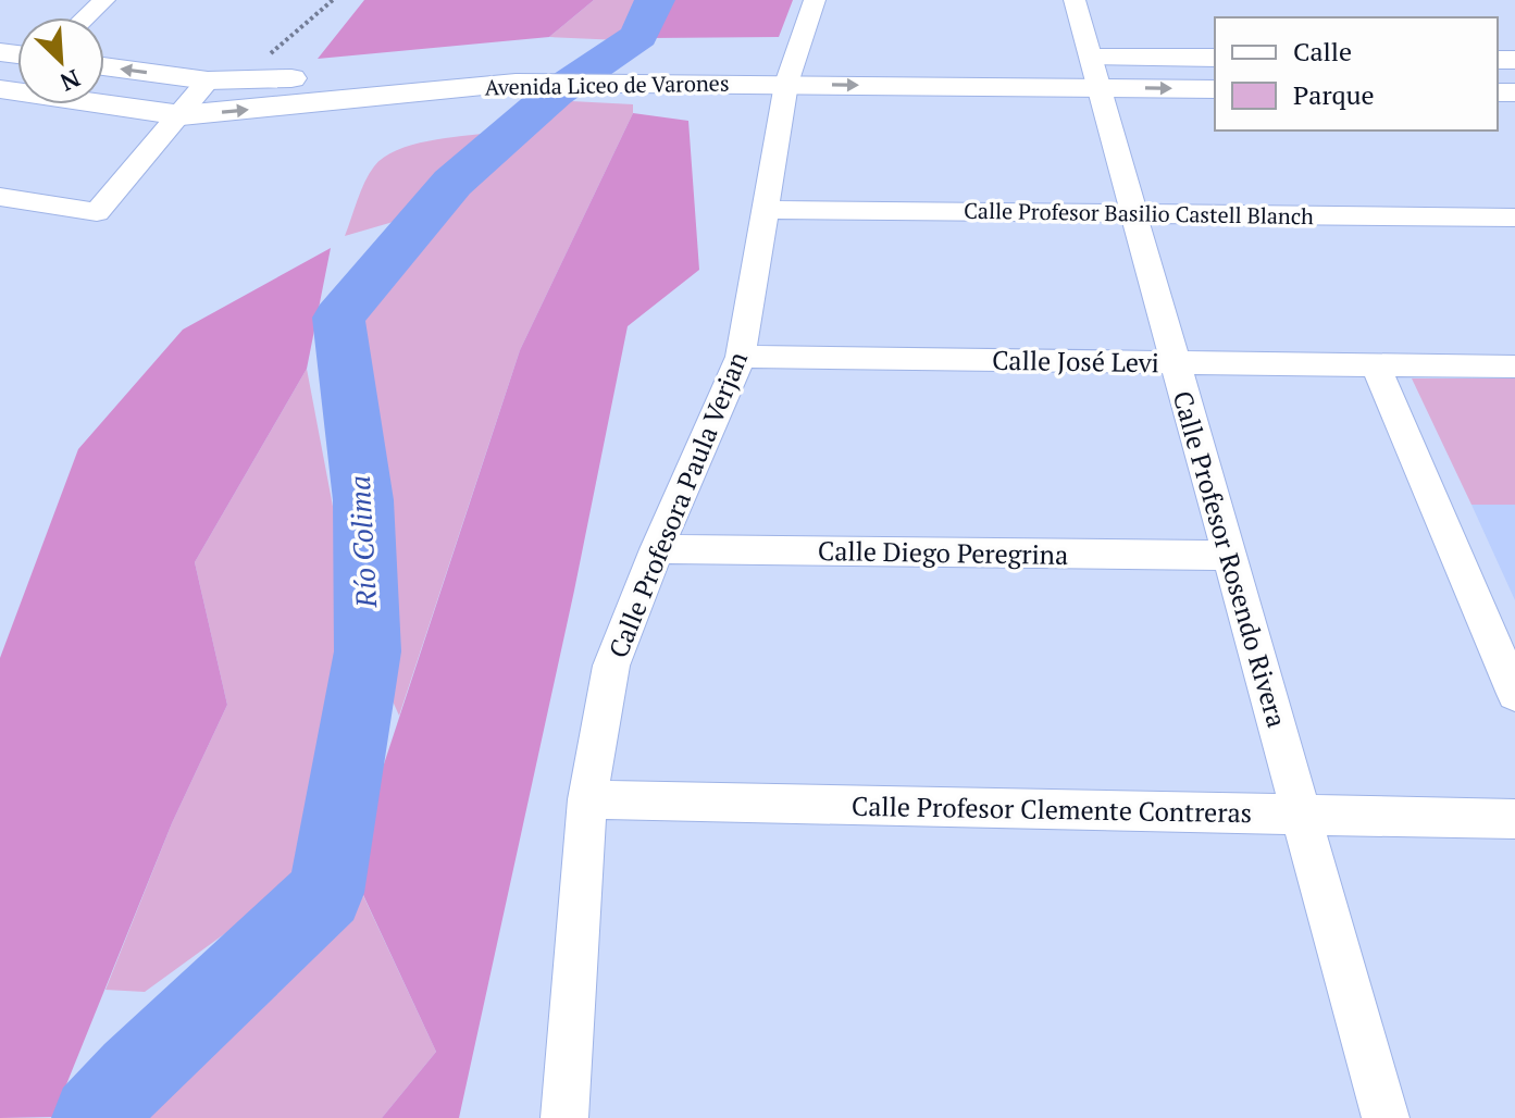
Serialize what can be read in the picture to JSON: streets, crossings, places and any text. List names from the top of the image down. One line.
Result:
{"streets":{"street":["Avenida Liceo de Varones","Calle Profesor Basilio Castell Blanch","Calle José Levi","Calle Profesora Paula Verjan","Calle Diego Peregrina","Calle Profesor Rosendo Rivera","Calle Profesor Clemente Contreras"]},"crossings":[["Avenida Liceo de Varones","Calle Profesora Paula Verjan"],["Avenida Liceo de Varones","Calle Profesor Rosendo Rivera"],["Calle Profesor Basilio Castell Blanch","Calle Profesora Paula Verjan"],["Calle Profesor Basilio Castell Blanch","Calle Profesor Rosendo Rivera"],["Calle José Levi","Calle Profesora Paula Verjan"],["Calle José Levi","Calle Profesor Rosendo Rivera"],["Calle Profesora Paula Verjan","Calle Diego Peregrina"],["Calle Profesora Paula Verjan","Calle Profesor Clemente Contreras"],["Calle Diego Peregrina","Calle Profesor Rosendo Rivera"],["Calle Profesor Rosendo Rivera","Calle Profesor Clemente Contreras"]],"water":["Río Colima"],"legend":["Calle","Parque"],"north":"bottom right"}
